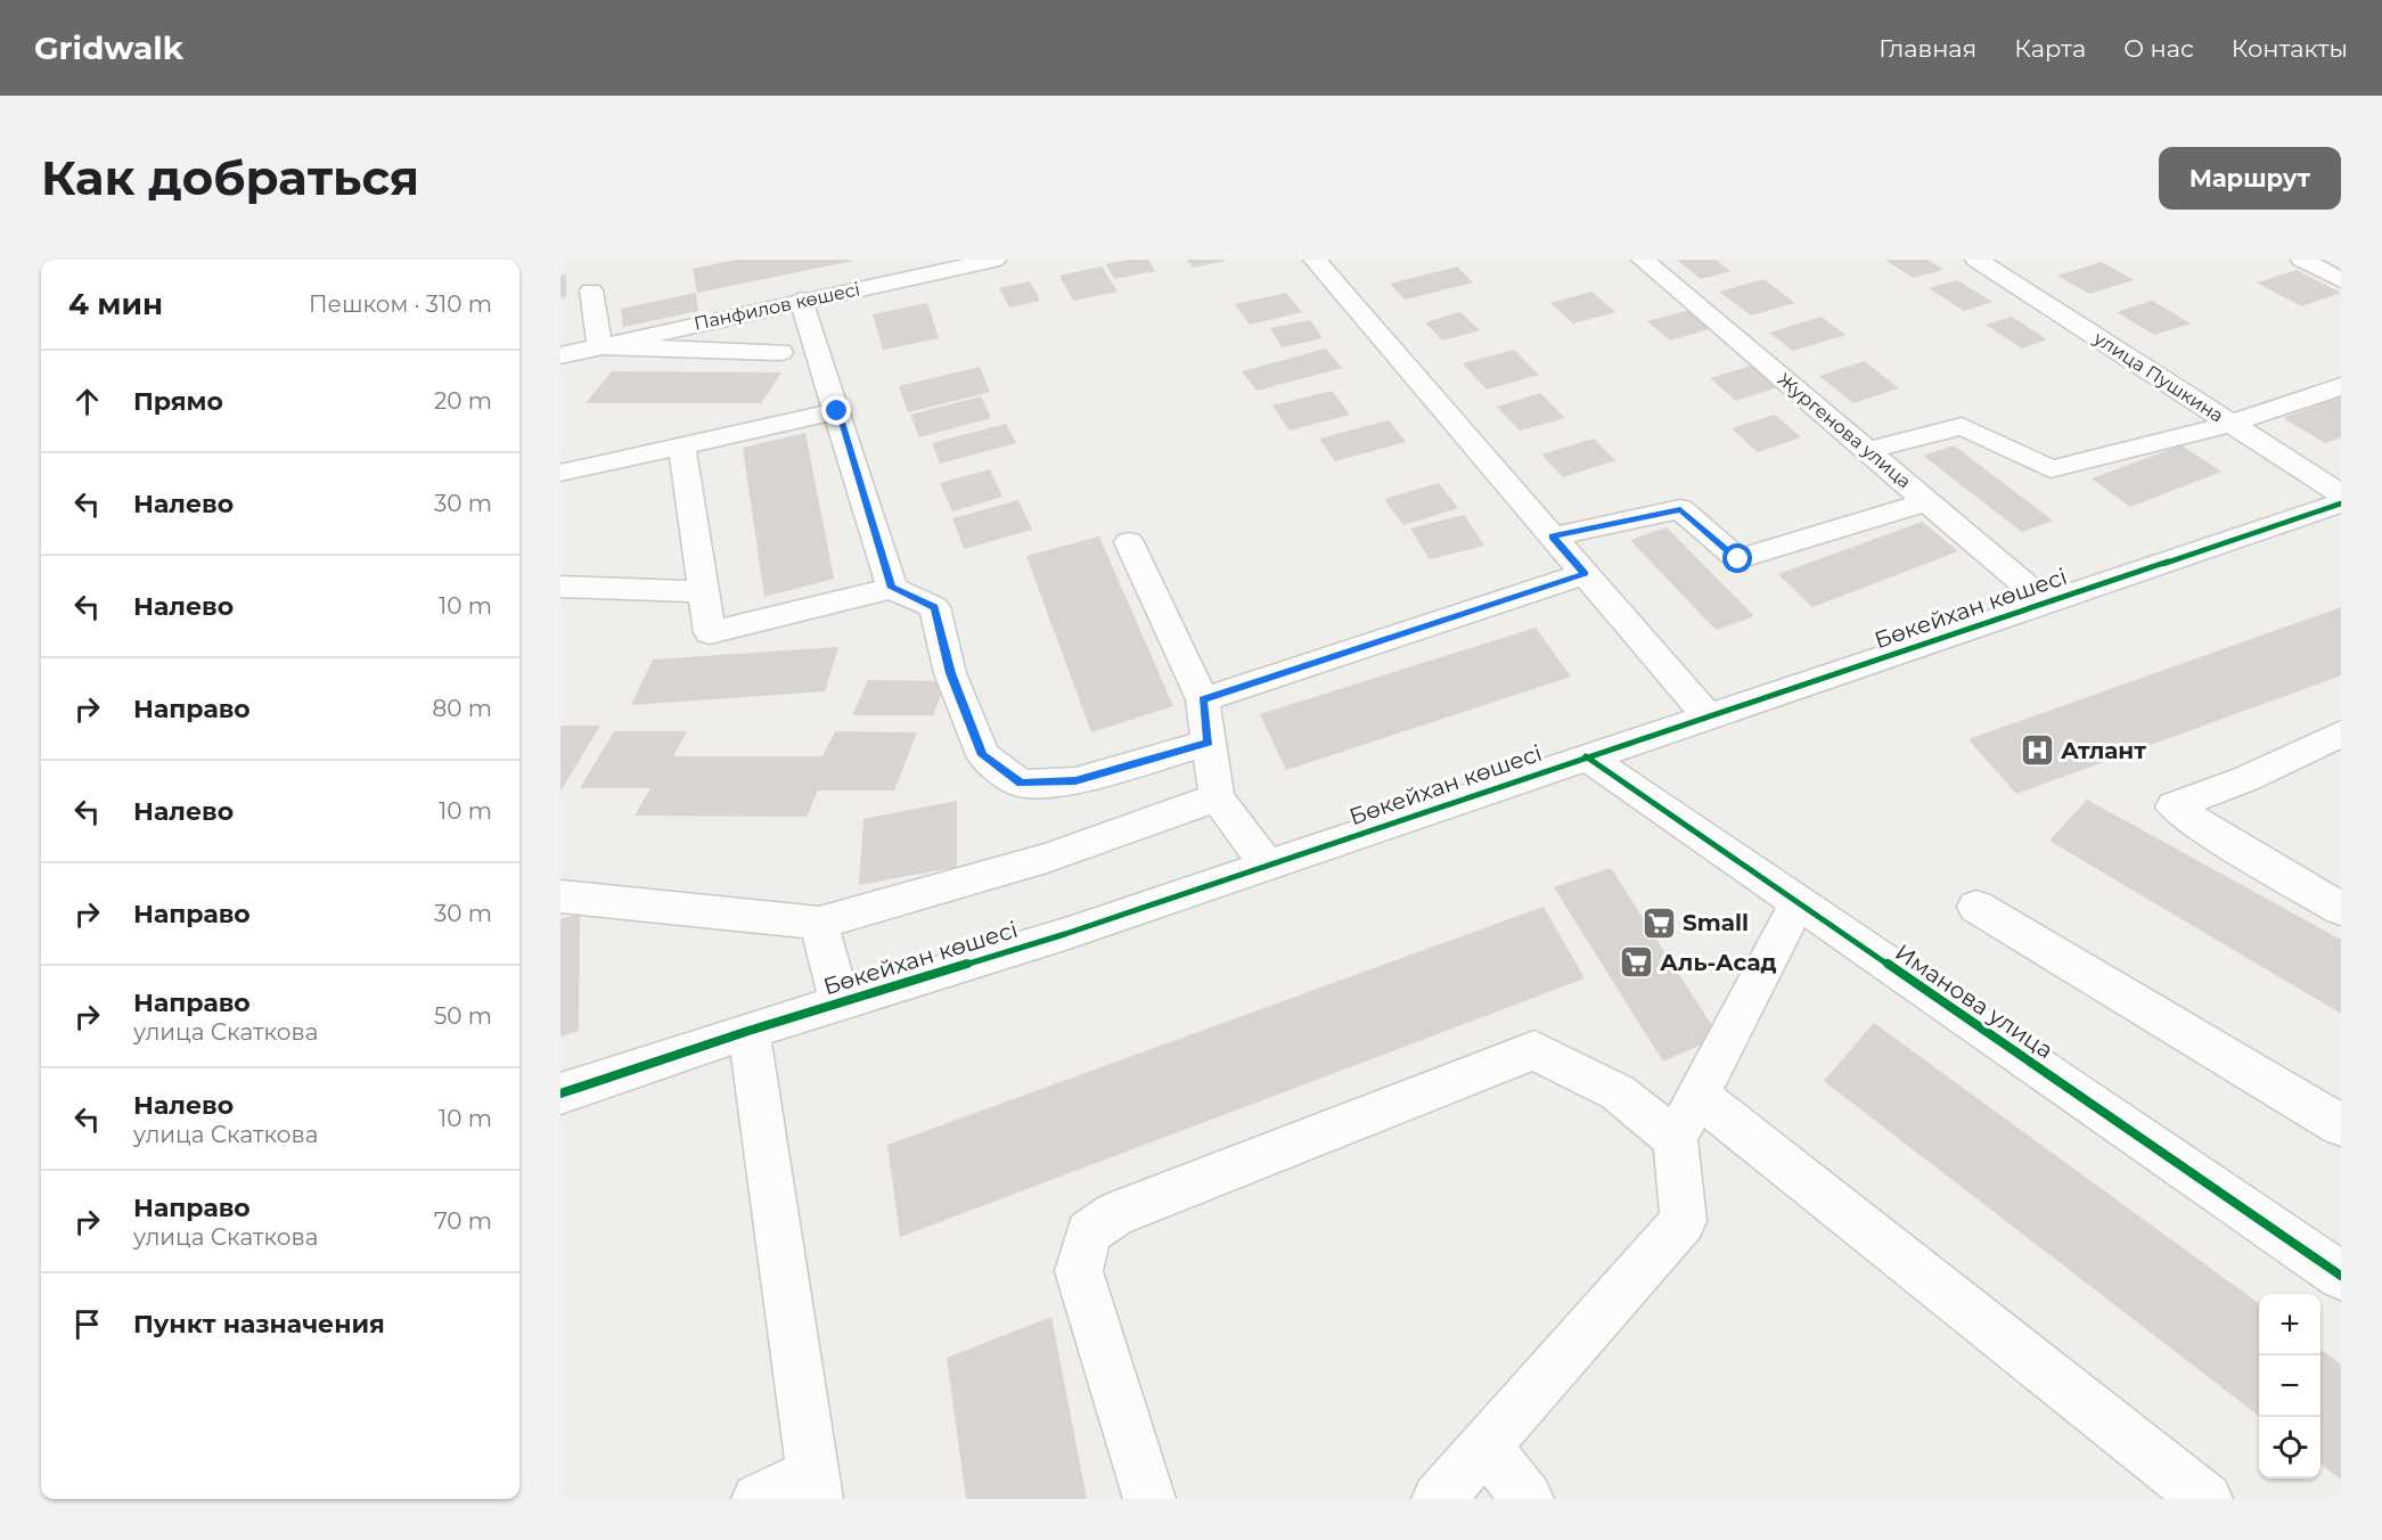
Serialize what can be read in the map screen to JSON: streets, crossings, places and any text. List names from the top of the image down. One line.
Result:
{"streets":{"street":["Панфилов көшесі","улица Пушкина","Жургенова улица","Бөкейхан көшесі","Иманова улица"]},"crossings":[["Жургенова улица","Бөкейхан көшесі"],["Бөкейхан көшесі","Иманова улица"]],"places":{"hospital":["Атлант"],"supermarket":["Small","Аль-Асад"]},"page":{"header":"Gridwalk","nav":["Главная","Карта","О нас","Контакты"],"buttons":"Маршрут","title":"Как добраться","heading":["4 мин","Пешком · 310 m"],"list":[["Прямо","20 m"],["Налево","30 m"],["Налево","10 m"],["Направо","80 m"],["Налево","10 m"],["Направо","30 m"],["Направо","улица Скаткова","50 m"],["Налево","улица Скаткова","10 m"],["Направо","улица Скаткова","70 m"],"Пункт назначения"],"map_buttons":["+","−"]}}
